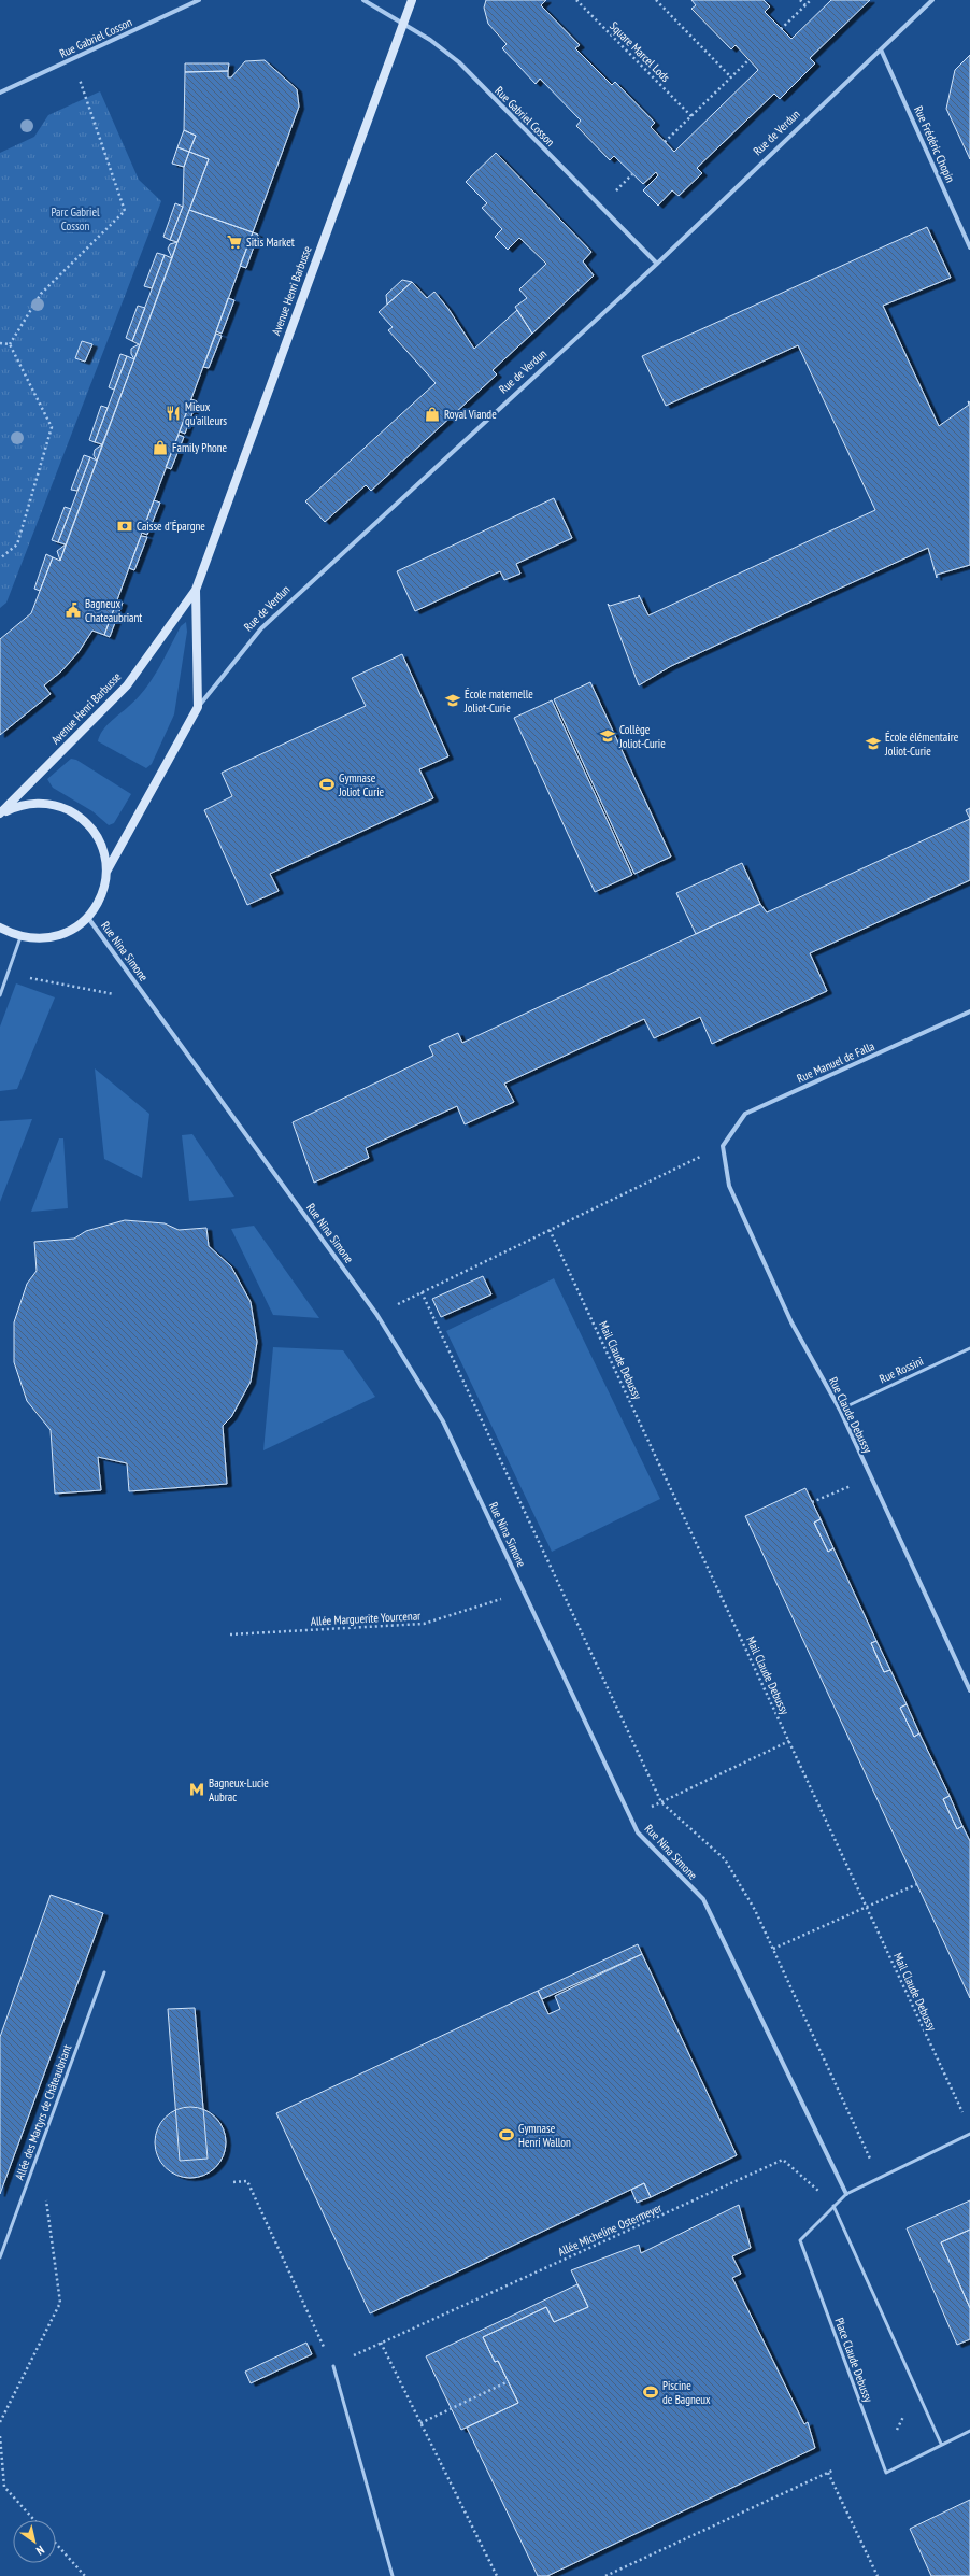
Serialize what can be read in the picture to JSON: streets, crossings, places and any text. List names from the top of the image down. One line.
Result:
{"streets":{"main road":["Rue de Verdun","Avenue Henri Barbusse"],"street":["Rue Gabriel Cosson","Rue Frédéric Chopin","Rue Nina Simone","Rue Manuel de Falla","Rue Claude Debussy"],"lane":["Rue Rossini","Allée des Martyrs de Châteaubriant","Place Claude Debussy"],"path":["Square Marcel Lods","Mail Claude Debussy","Allée Marguerite Yourcenar","Allée Micheline Ostermeyer"]},"crossings":[["Rue Gabriel Cosson","Rue de Verdun"],["Rue Gabriel Cosson","Avenue Henri Barbusse"],["Rue de Verdun","Rue Frédéric Chopin"],["Rue de Verdun","Avenue Henri Barbusse"],["Rue Nina Simone","Allée Marguerite Yourcenar"],["Rue Nina Simone","Place Claude Debussy"],["Rue Manuel de Falla","Rue Claude Debussy"],["Rue Rossini","Rue Claude Debussy"],["Allée Micheline Ostermeyer","Place Claude Debussy"]],"parks":["Parc Gabriel Cosson"],"places":{"supermarket":["Sitis Market"],"restaurant":["Mieux qu'ailleurs"],"shop":["Royal Viande","Family Phone"],"bank":["Caisse d'Épargne"],"public building":["Bagneux Chateaubriant"],"school or university":["École maternelle Joliot-Curie","Collège Joliot-Curie","École élémentaire Joliot-Curie"],"sports":["Gymnase Joliot Curie","Gymnase Henri Wallon","Piscine de Bagneux"],"metro station":["Bagneux-Lucie Aubrac"]},"north":"bottom right"}
